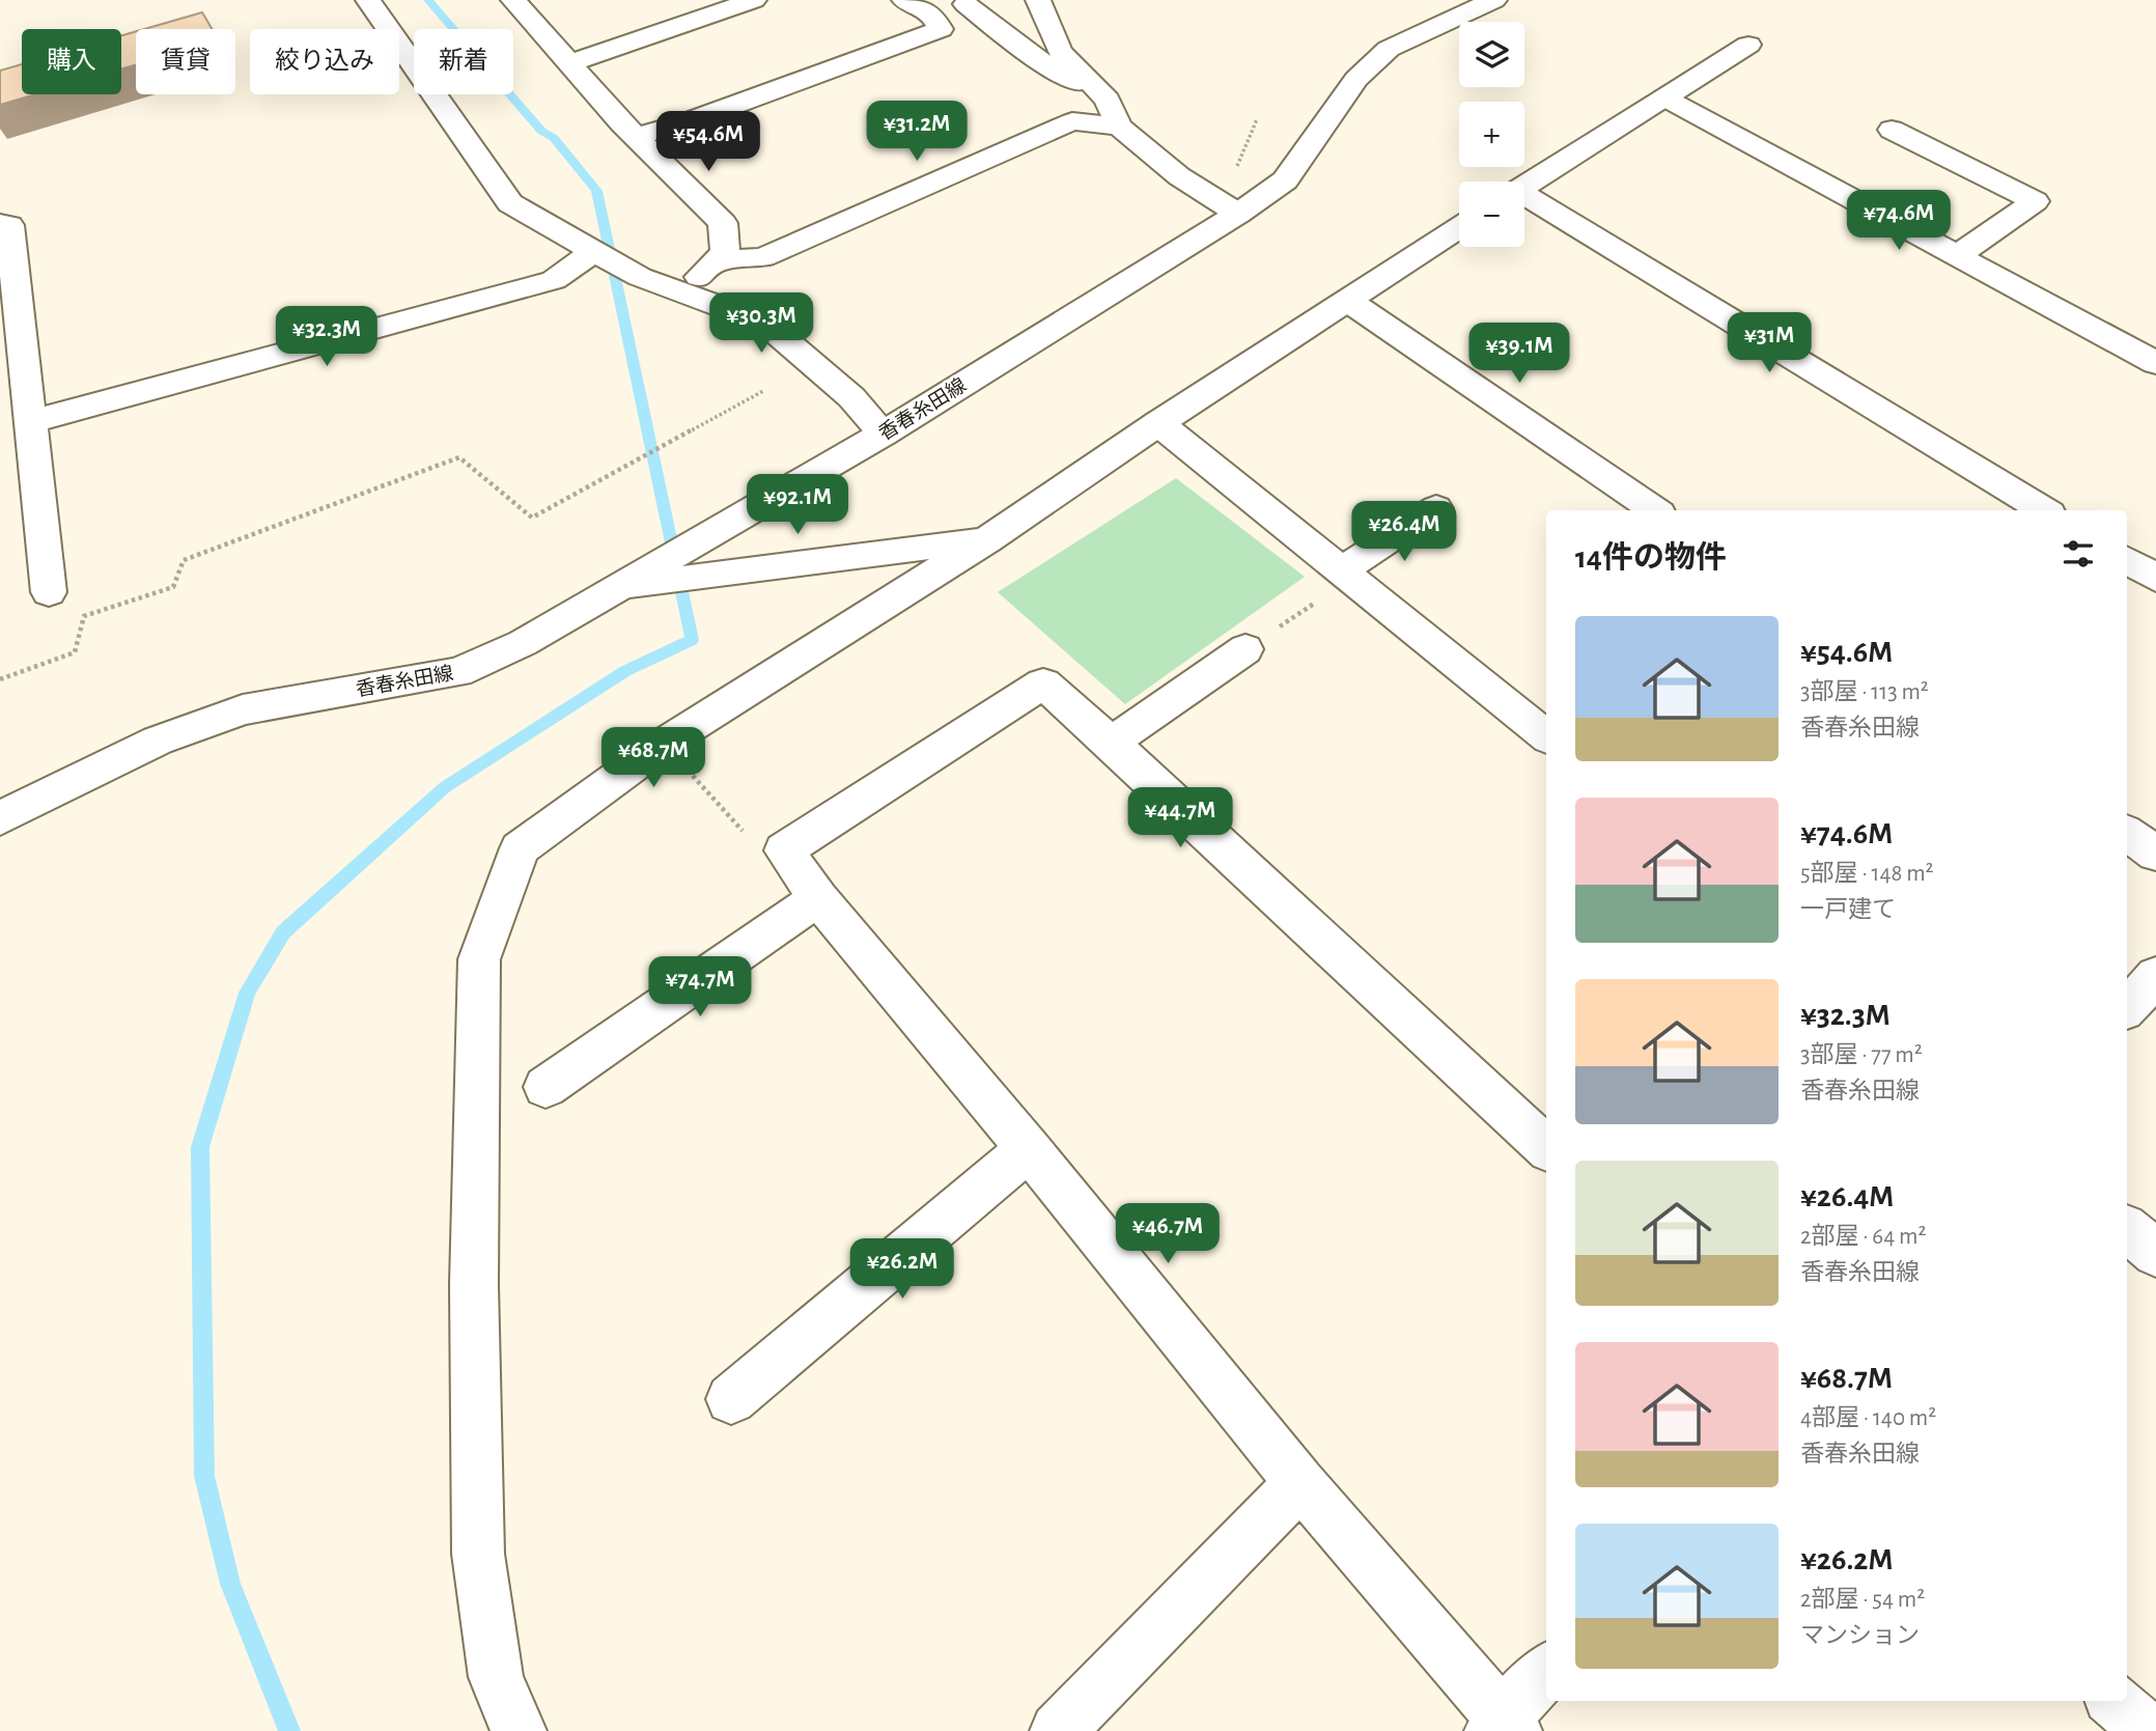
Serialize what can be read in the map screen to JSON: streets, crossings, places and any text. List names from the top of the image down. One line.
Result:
{"streets":{"street":["香春糸田線"]},"page":{"map_buttons":["+","−"],"chip":["購入","賃貸","絞り込み","新着"],"price":["¥31.2M","¥54.6M","¥74.6M","¥30.3M","¥32.3M","¥31M","¥39.1M","¥92.1M","¥26.4M","¥68.7M","¥44.7M","¥74.7M","¥46.7M","¥26.2M"],"heading":"14件の物件","list":[{"name":"¥54.6M","note":"3部屋 · 113 m² · 香春糸田線"},{"name":"¥74.6M","note":"5部屋 · 148 m² · 一戸建て"},{"name":"¥32.3M","note":"3部屋 · 77 m² · 香春糸田線"},{"name":"¥26.4M","note":"2部屋 · 64 m² · 香春糸田線"},{"name":"¥68.7M","note":"4部屋 · 140 m² · 香春糸田線"},{"name":"¥26.2M","note":"2部屋 · 54 m² · マンション"}]}}
